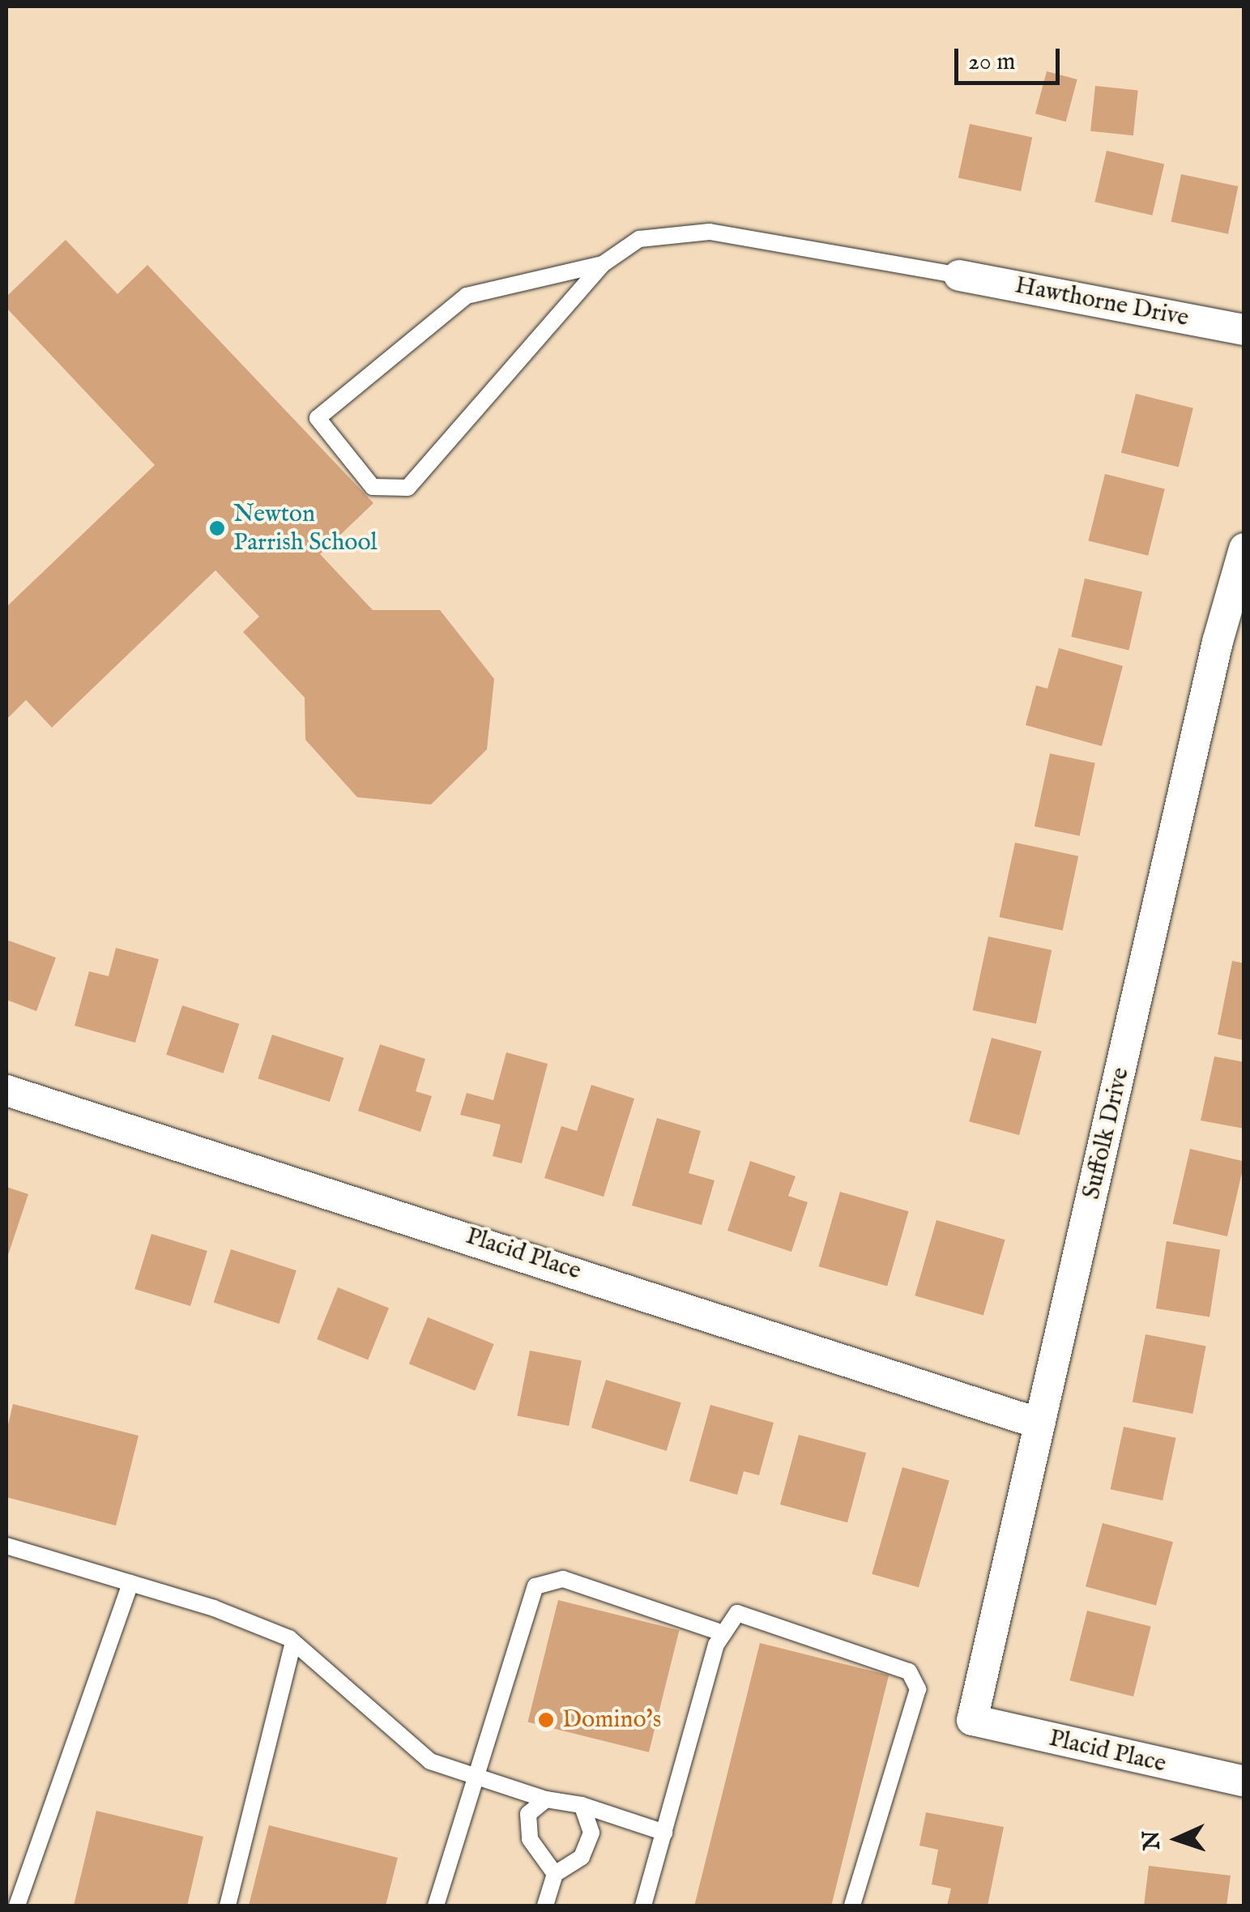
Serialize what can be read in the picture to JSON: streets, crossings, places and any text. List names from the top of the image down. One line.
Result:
{"streets":{"street":["Hawthorne Drive","Suffolk Drive","Placid Place"]},"crossings":[["Suffolk Drive","Placid Place"]],"places":["Newton Parrish School","Domino's"],"scale_bar":"20 m","north":"left"}
